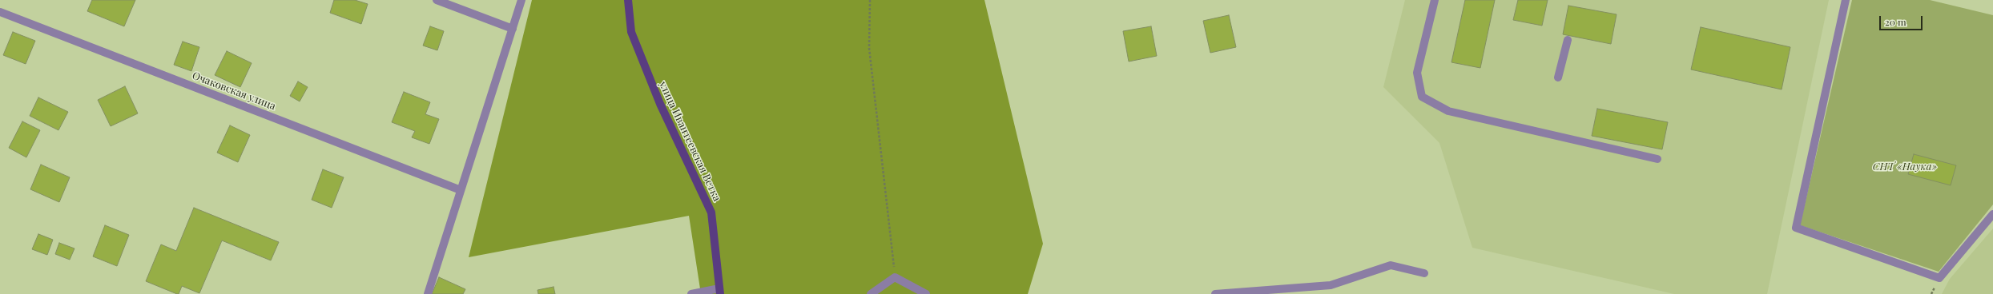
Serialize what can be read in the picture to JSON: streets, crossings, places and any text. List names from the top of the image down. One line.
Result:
{"streets":{"main road":["улица Ивантеевская Ветка"],"street":["Очаковская улица"]},"parks":["СНТ «Наука»"],"scale_bar":"20 m"}
